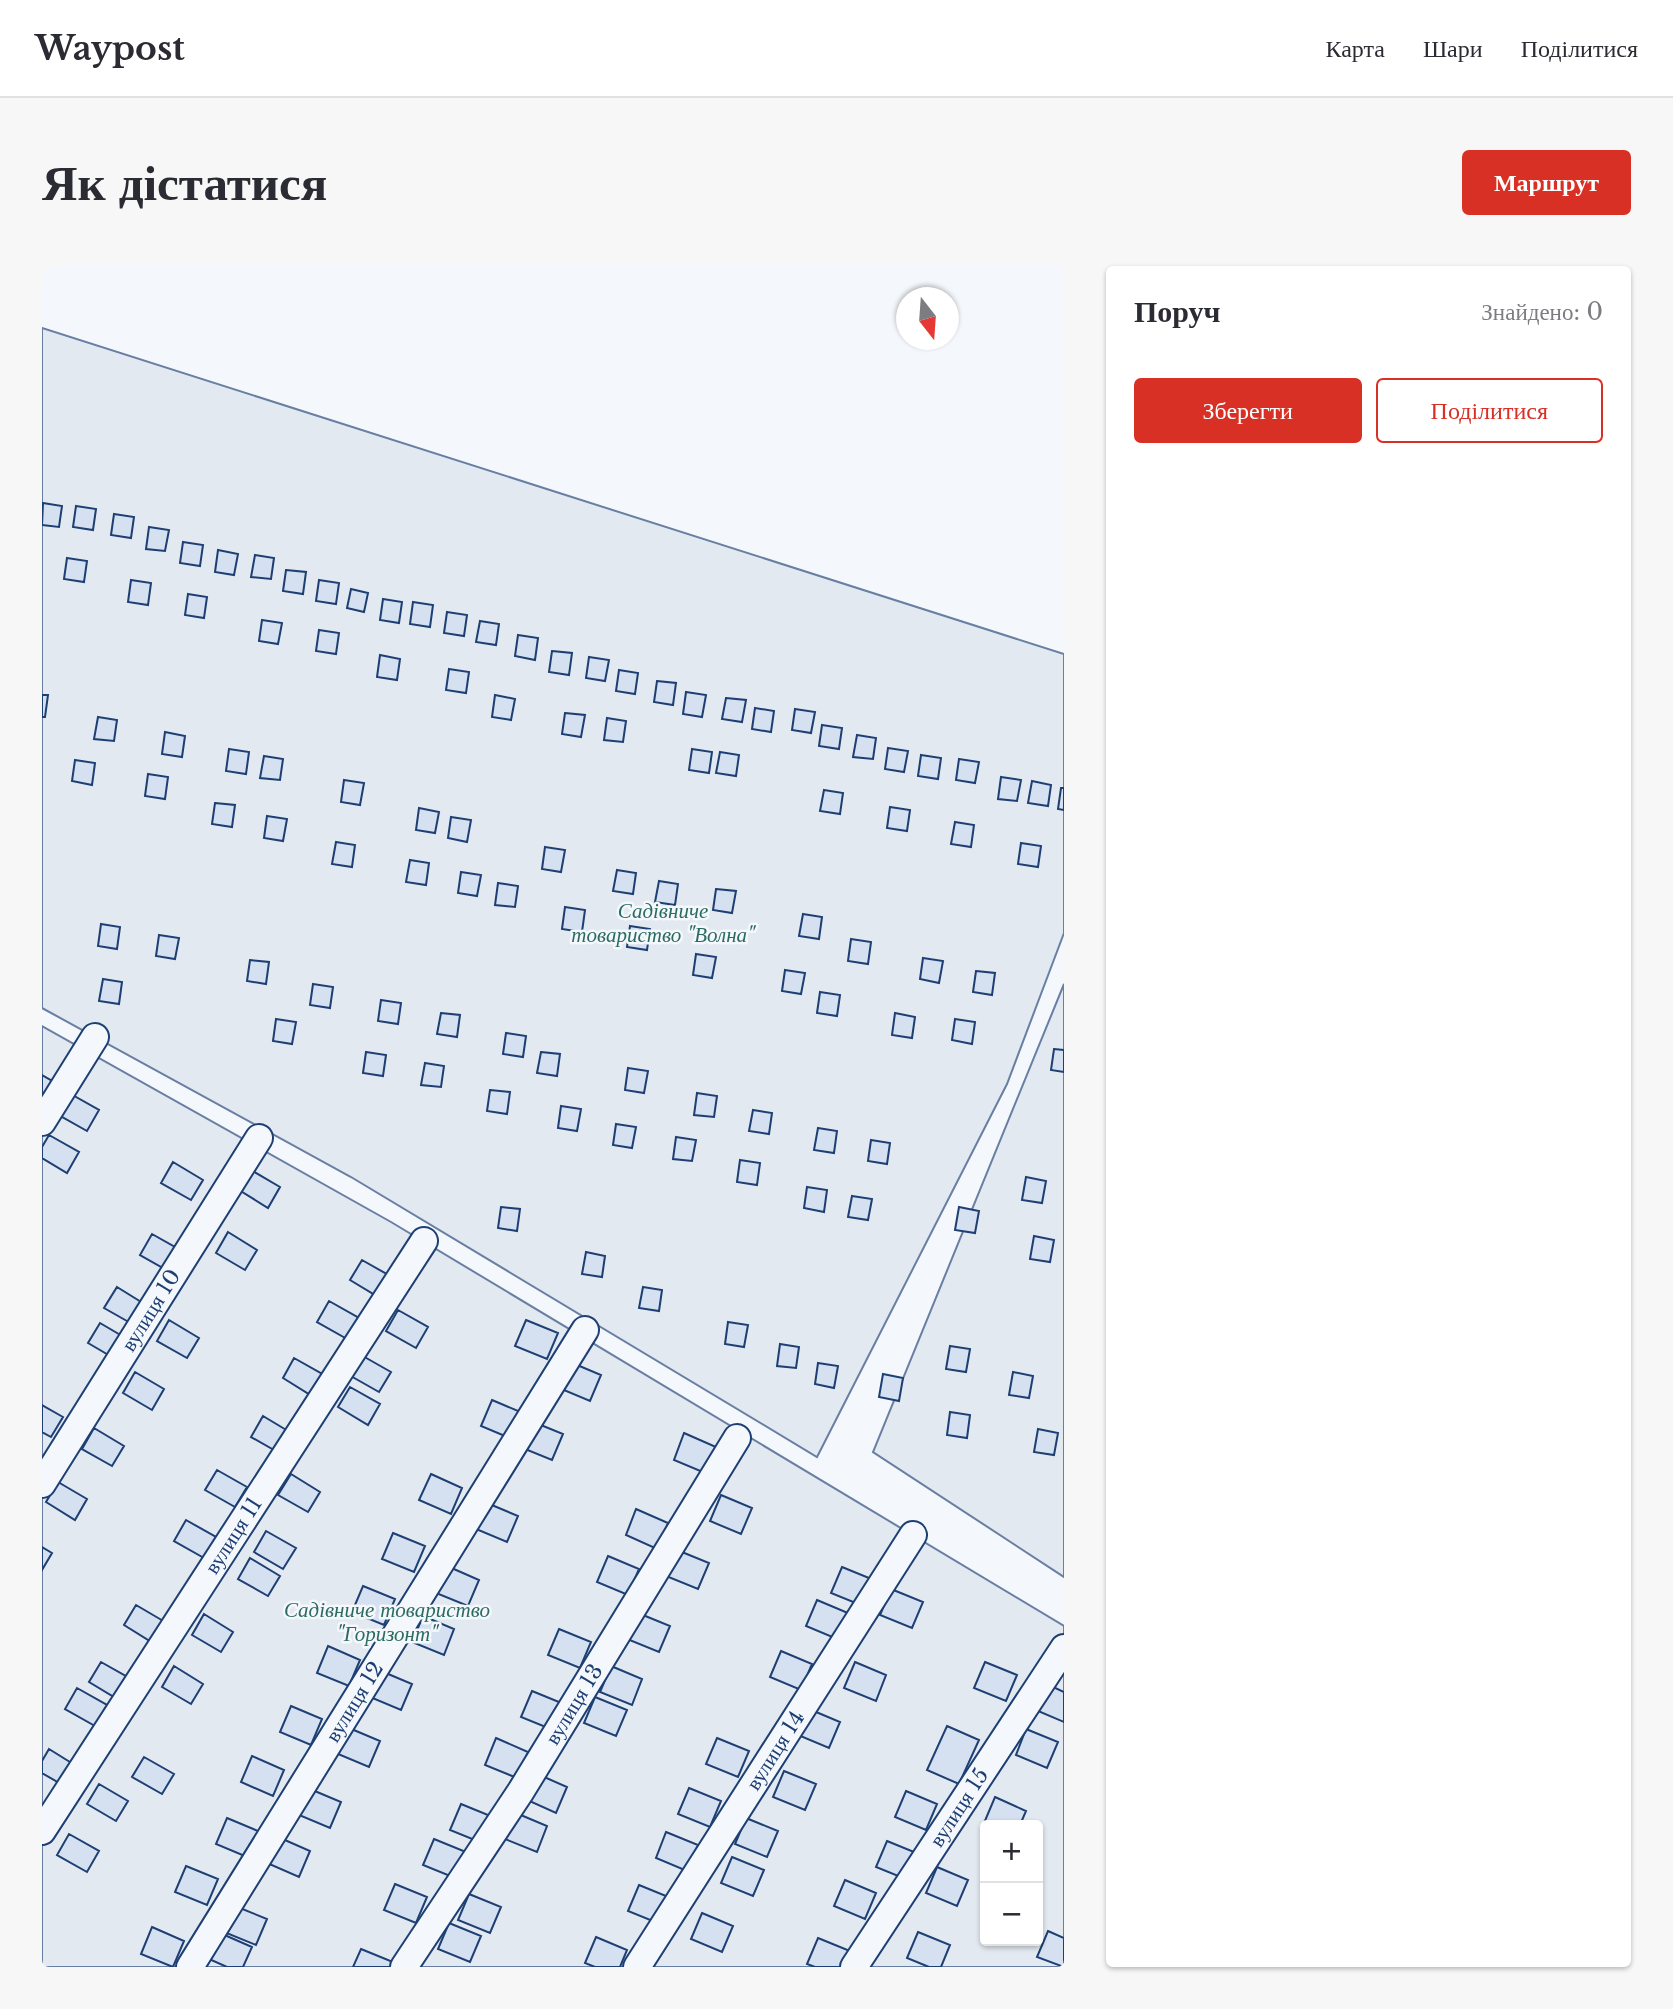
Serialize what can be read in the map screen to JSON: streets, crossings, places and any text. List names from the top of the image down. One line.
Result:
{"streets":{"street":["вулиця 10","вулиця 11","вулиця 12","вулиця 13","вулиця 14","вулиця 15"]},"parks":["Садівниче товариство \"Волна\"","Садівниче товариство \"Горизонт\""],"north":"bottom","page":{"header":"Waypost","nav":["Карта","Шари","Поділитися"],"buttons":["Маршрут",["Зберегти","Поділитися"]],"title":"Як дістатися","heading":["Поруч","Знайдено: 0"],"map_buttons":["+","−"]}}
